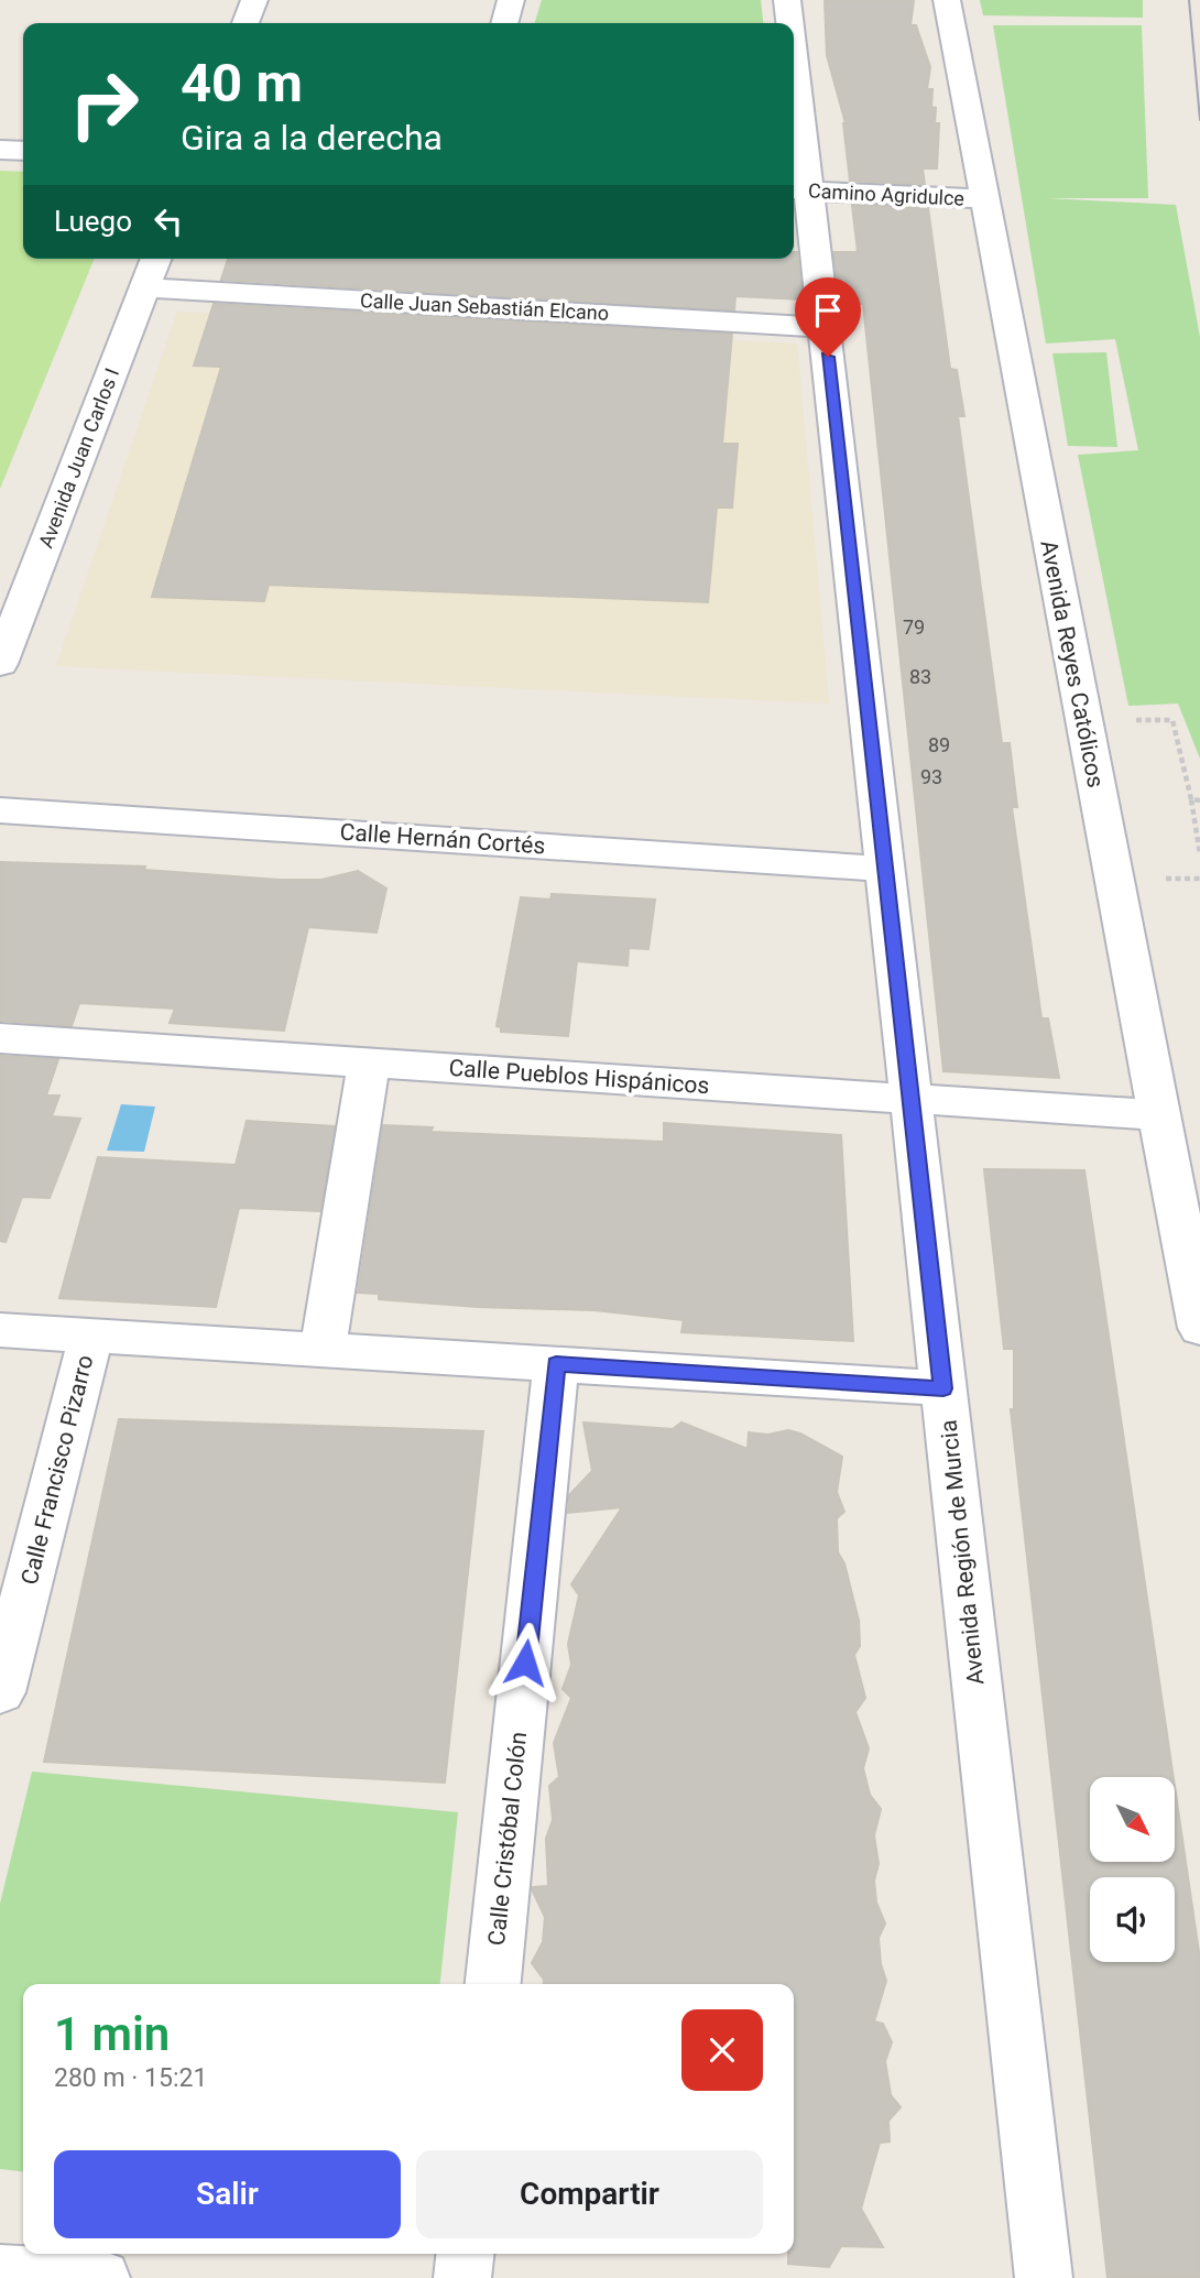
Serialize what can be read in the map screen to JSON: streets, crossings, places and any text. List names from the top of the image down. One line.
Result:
{"streets":{"street":["Camino Agridulce","Calle Juan Sebastián Elcano","Avenida Juan Carlos I","Avenida Reyes Católicos","Calle Hernán Cortés","Calle Pueblos Hispánicos","Calle Francisco Pizarro","Avenida Región de Murcia","Calle Cristóbal Colón"]},"crossings":[["Camino Agridulce","Avenida Reyes Católicos"],["Camino Agridulce","Avenida Región de Murcia"],["Calle Juan Sebastián Elcano","Avenida Juan Carlos I"],["Calle Juan Sebastián Elcano","Avenida Región de Murcia"],["Avenida Reyes Católicos","Calle Pueblos Hispánicos"],["Calle Hernán Cortés","Avenida Región de Murcia"],["Calle Pueblos Hispánicos","Avenida Región de Murcia"]],"house_numbers":["79","83","89","93"],"north":"bottom right","page":{"turn":["40 m","Gira a la derecha"],"then":"Luego","heading":["1 min","280 m · 15:21"],"buttons":["Salir","Compartir"]}}
